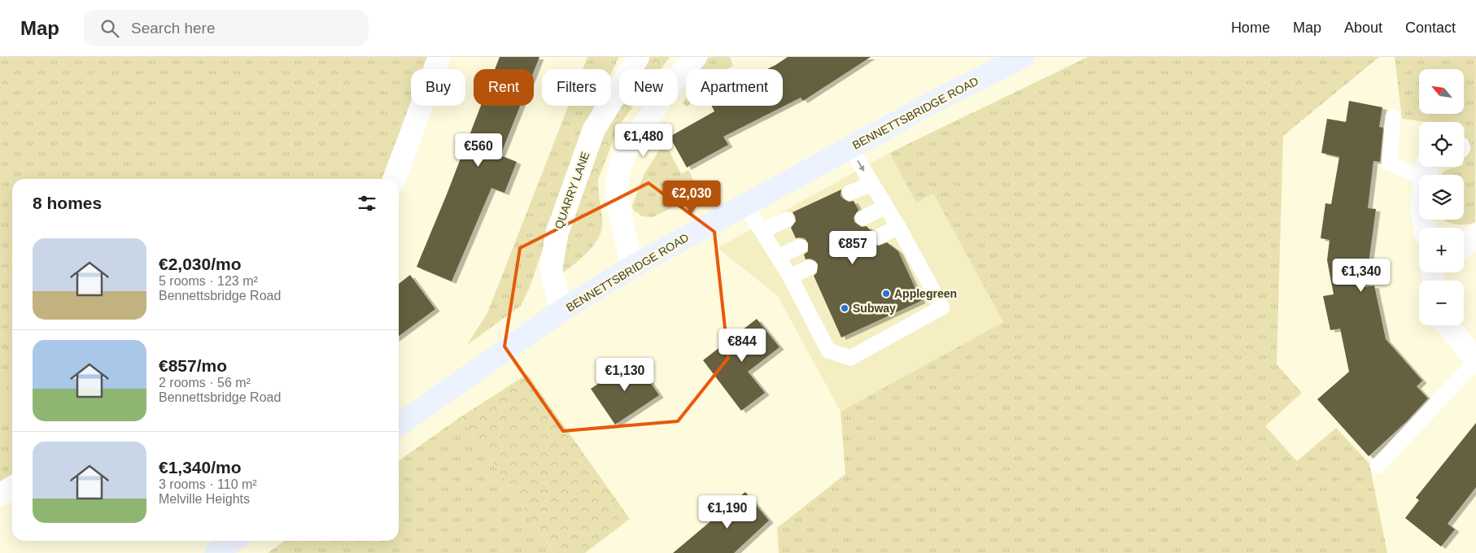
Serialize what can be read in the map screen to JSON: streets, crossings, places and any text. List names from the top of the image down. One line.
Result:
{"streets":{"main road":["BENNETTSBRIDGE ROAD"],"street":["QUARRY LANE"]},"crossings":[["BENNETTSBRIDGE ROAD","QUARRY LANE"]],"places":["Applegreen","Subway"],"north":"top left","page":{"header":"Map","search":"Search here","nav":["Home","Map","About","Contact"],"map_buttons":["+","−"],"chip":["Buy","Rent","Filters","New","Apartment"],"price":["€1,480","€560","€2,030","€857","€1,340","€844","€1,130","€1,190"],"heading":"8 homes","list":[{"name":"€2,030/mo","note":"5 rooms · 123 m² · Bennettsbridge Road"},{"name":"€857/mo","note":"2 rooms · 56 m² · Bennettsbridge Road"},{"name":"€1,340/mo","note":"3 rooms · 110 m² · Melville Heights"}]}}
